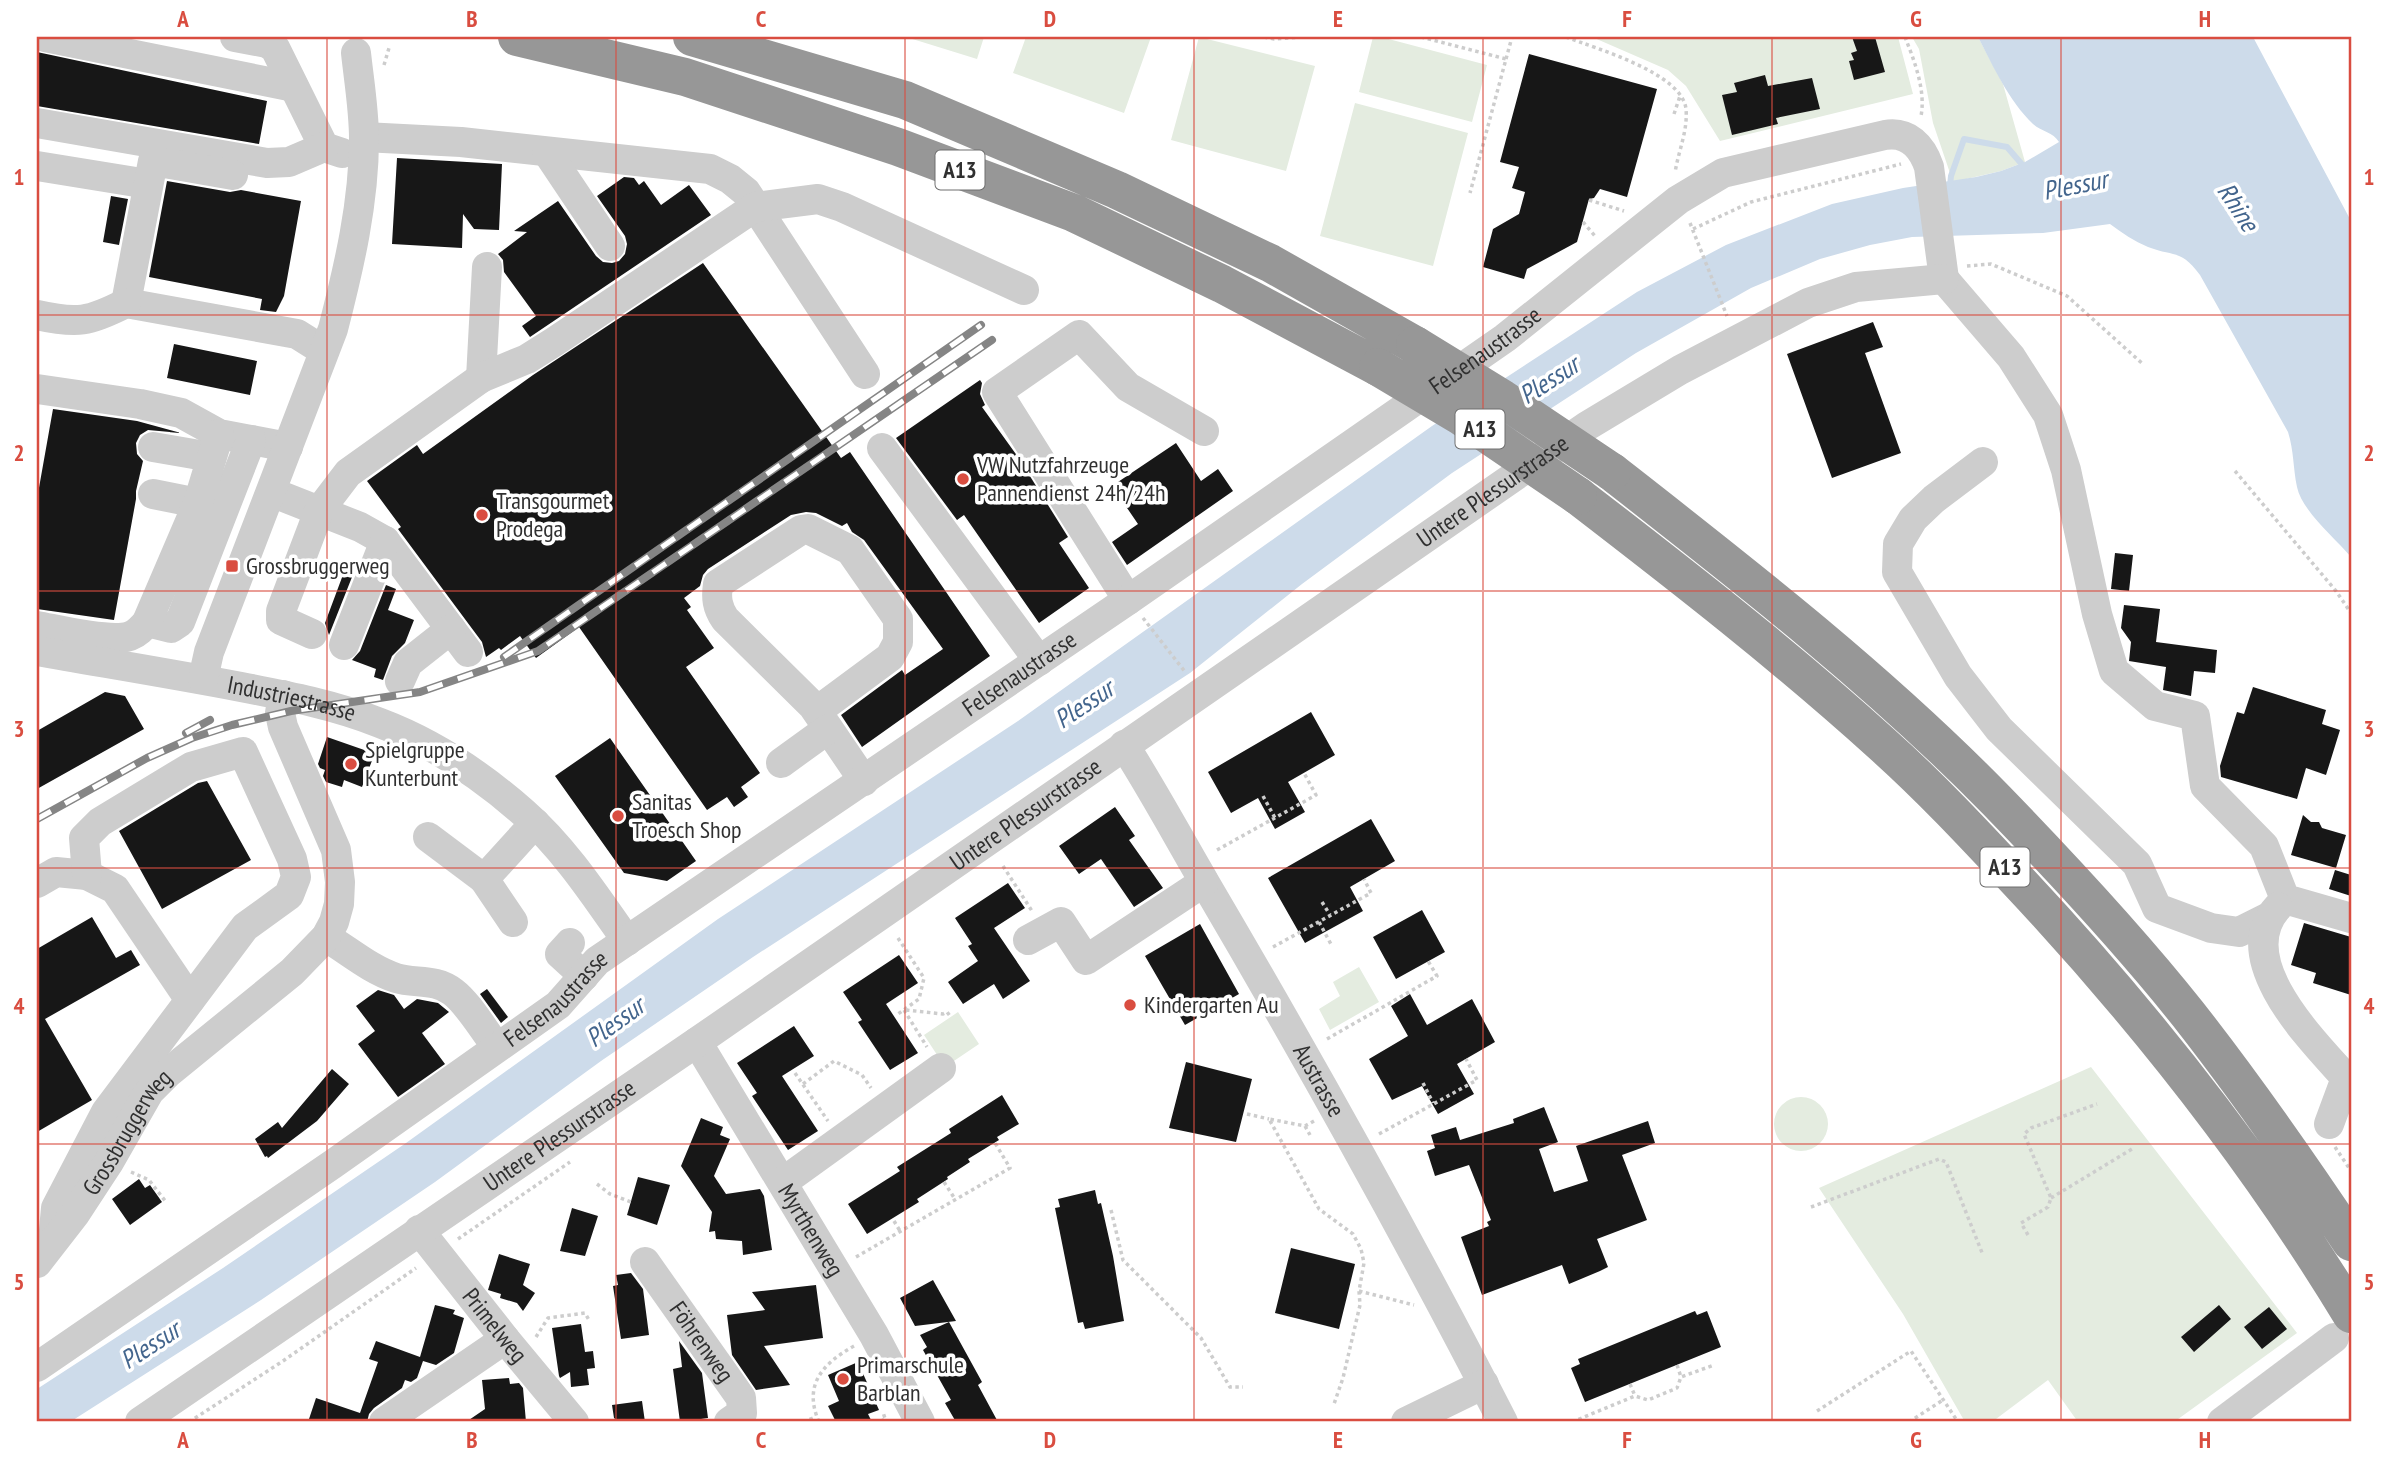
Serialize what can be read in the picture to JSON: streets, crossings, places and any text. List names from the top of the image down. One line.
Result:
{"streets":{"highway":["A13"],"street":["Felsenaustrasse","Untere Plessurstrasse","Industriestrasse","Austrasse","Grossbruggerweg","Myrthenweg","Primelweg","Föhrenweg"]},"crossings":[["Felsenaustrasse","Industriestrasse"],["Untere Plessurstrasse","Austrasse"],["Untere Plessurstrasse","Myrthenweg"],["Untere Plessurstrasse","Primelweg"],["Industriestrasse","Grossbruggerweg"]],"water":["Plessur","Rhine"],"places":{"other":["VW Nutzfahrzeuge Pannendienst 24h/24h","Transgourmet Prodega","Spielgruppe Kunterbunt","Sanitas Troesch Shop","Kindergarten Au","Primarschule Barblan"],"transit":["Grossbruggerweg"]},"grid":{"columns":["A","B","C","D","E","F","G","H"],"rows":["1","2","3","4","5"]}}
